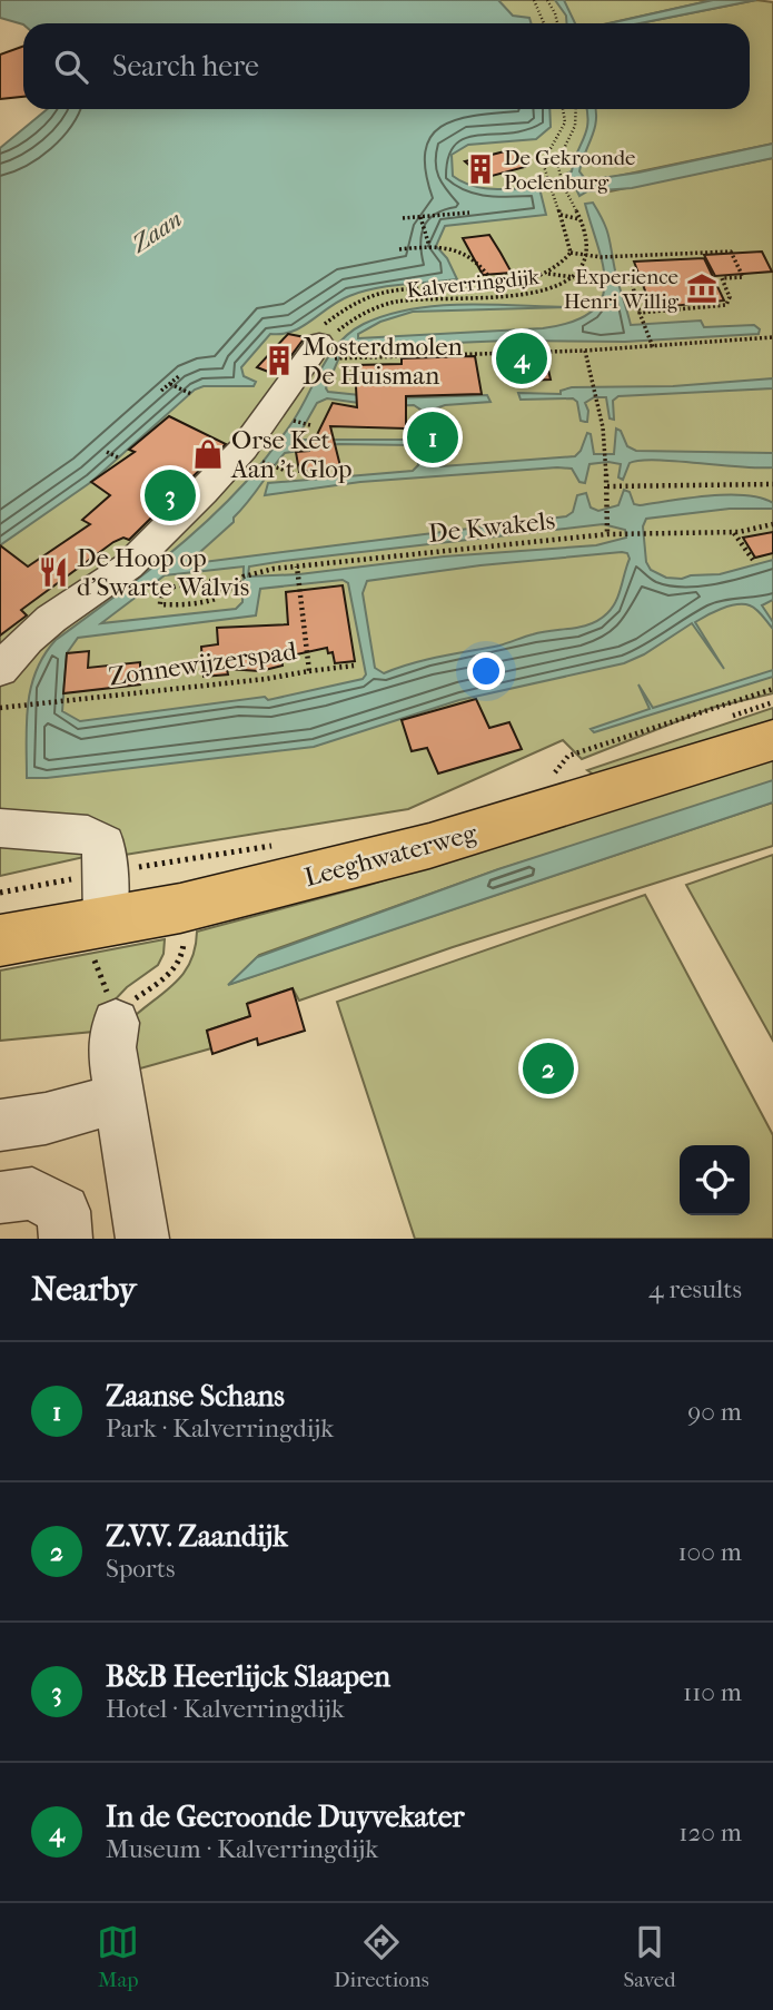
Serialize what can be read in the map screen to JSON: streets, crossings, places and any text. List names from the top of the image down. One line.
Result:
{"streets":{"main road":["Leeghwaterweg"],"path":["Kalverringdijk","De Kwakels","Zonnewijzerspad"]},"crossings":[["De Kwakels","Zonnewijzerspad"]],"water":["Zaan"],"places":{"building":["De Gekroonde Poelenburg","Mosterdmolen De Huisman"],"museum":["Experience Henri Willig"],"shop":["Orse Ket Aan 't Glop"],"restaurant":["De Hoop op d'Swarte Walvis"]},"page":{"search":"Search here","pins":["4","1","3","2"],"heading":["Nearby","4 results"],"list":[{"mark":"1","name":"Zaanse Schans","note":"Park · Kalverringdijk","value":"90 m"},{"mark":"2","name":"Z.V.V. Zaandijk","note":"Sports","value":"100 m"},{"mark":"3","name":"B&B Heerlijck Slaapen","note":"Hotel · Kalverringdijk","value":"110 m"},{"mark":"4","name":"In de Gecroonde Duyvekater","note":"Museum · Kalverringdijk","value":"120 m"}],"nav":["Map","Directions","Saved"]}}
